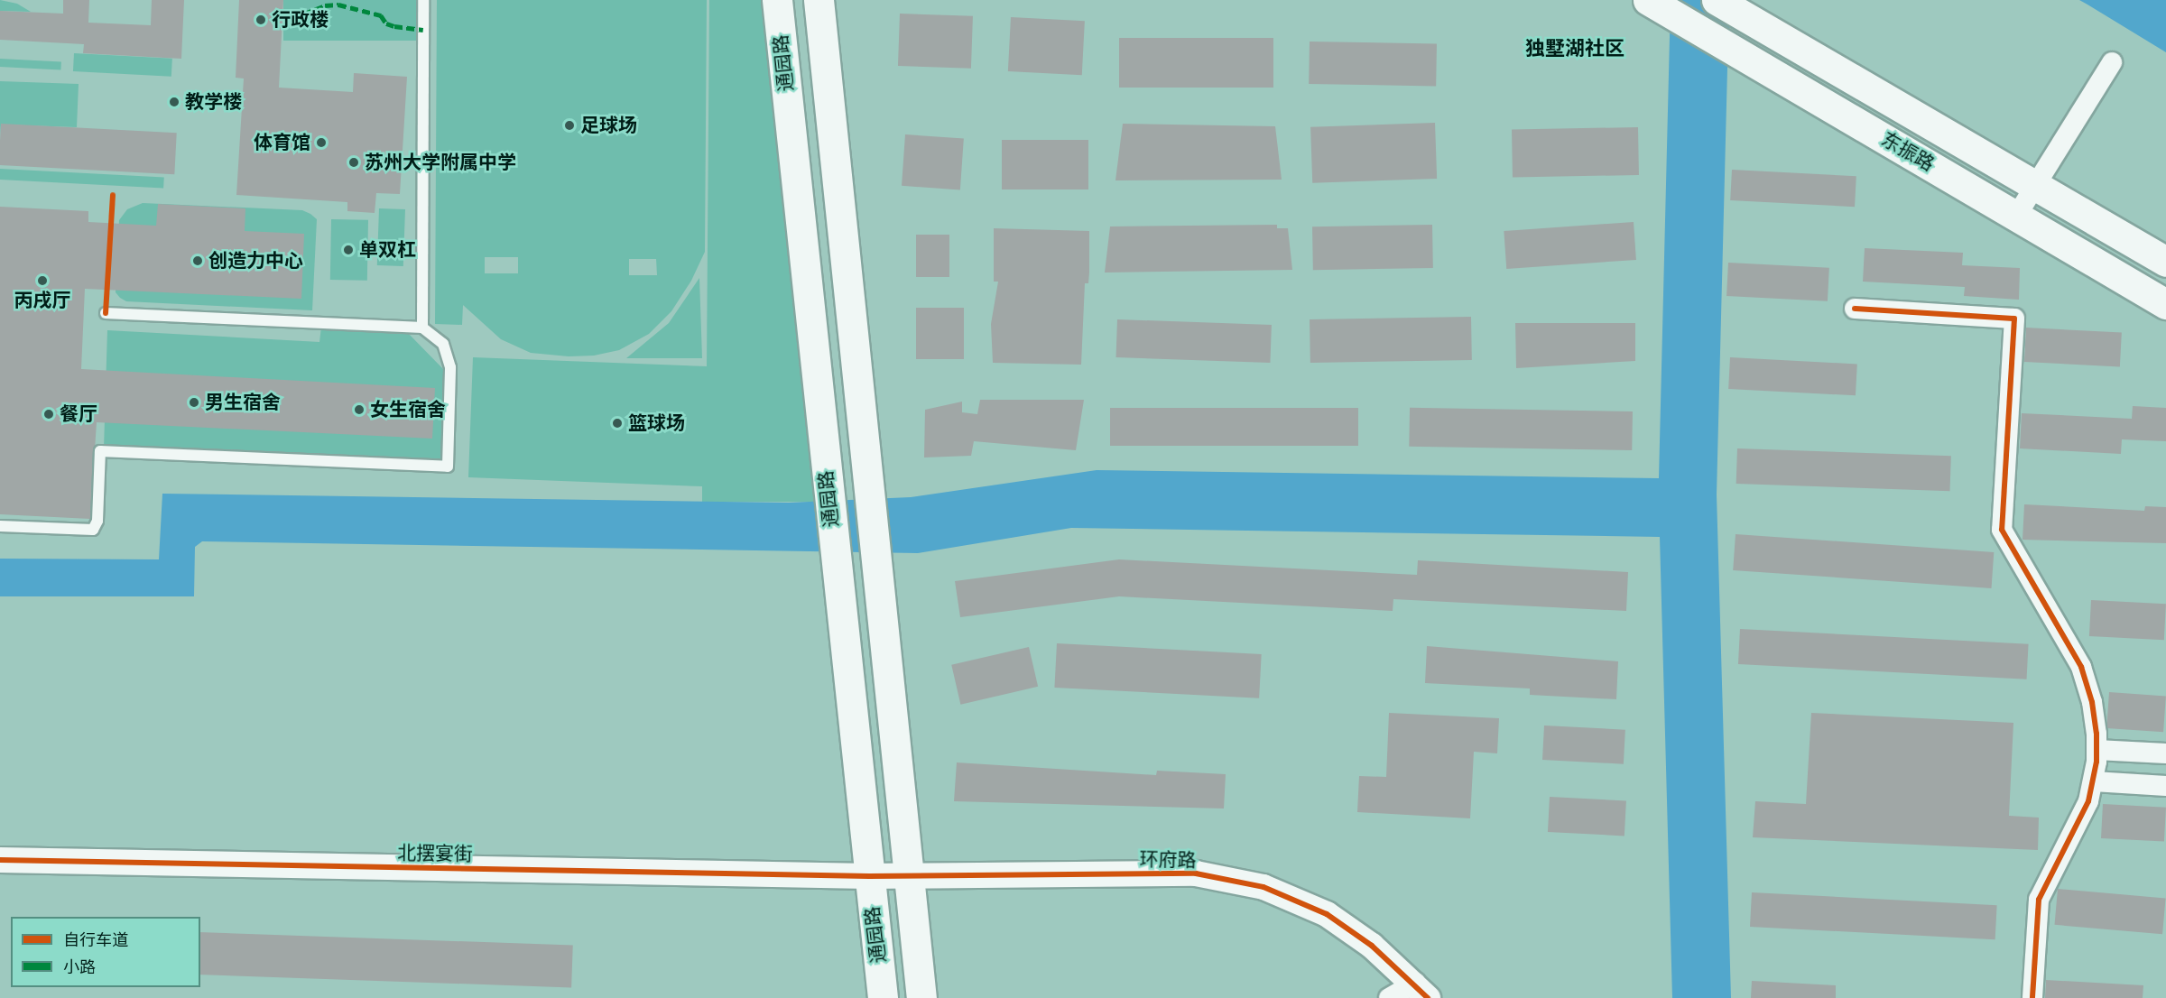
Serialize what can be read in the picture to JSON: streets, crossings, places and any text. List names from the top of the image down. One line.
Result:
{"streets":{"main road":["通园路","东振路"],"street":["北摆宴街","环府路"]},"crossings":[["通园路","北摆宴街"],["通园路","环府路"],["北摆宴街","环府路"]],"districts":["独墅湖社区"],"places":["行政楼","教学楼","足球场","体育馆","苏州大学附属中学","单双杠","创造力中心","丙戌厅","男生宿舍","女生宿舍","餐厅","篮球场"],"legend":["自行车道","小路"]}
